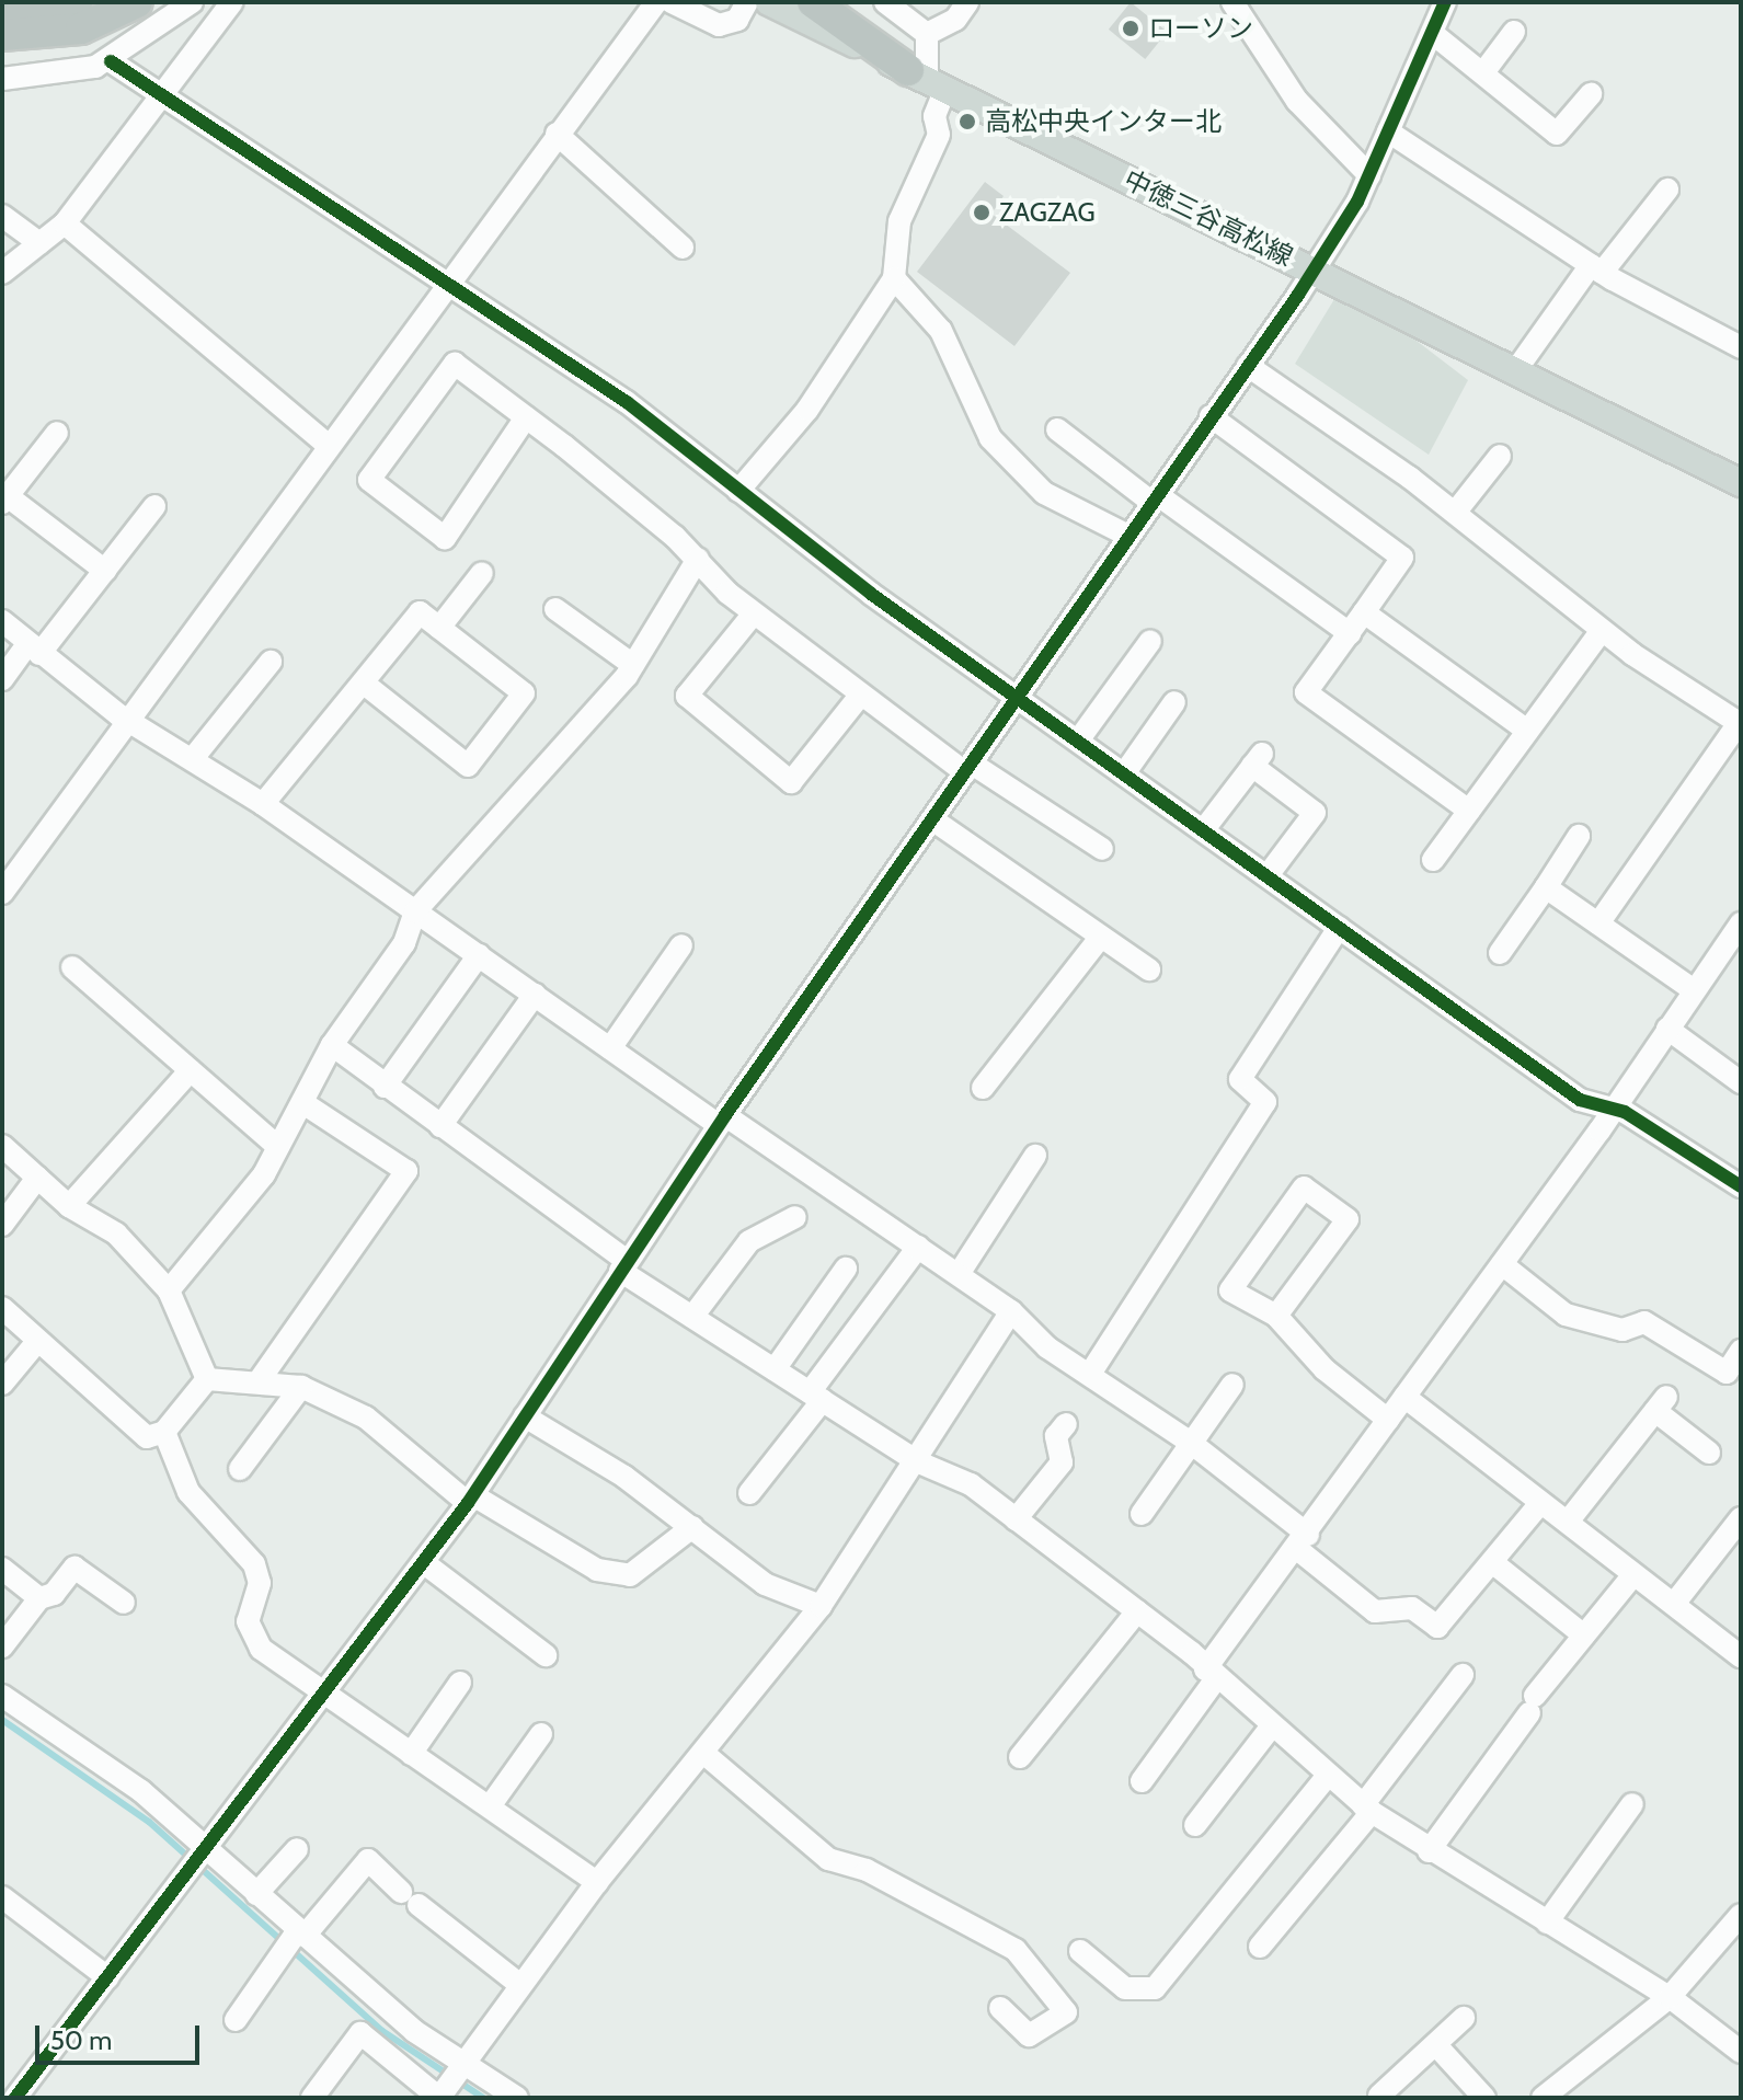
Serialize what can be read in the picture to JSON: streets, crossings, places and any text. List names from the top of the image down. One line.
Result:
{"streets":{"main road":["中徳三谷高松線"]},"places":["ローソン","高松中央インター北","ZAGZAG"],"scale_bar":"50 m"}
